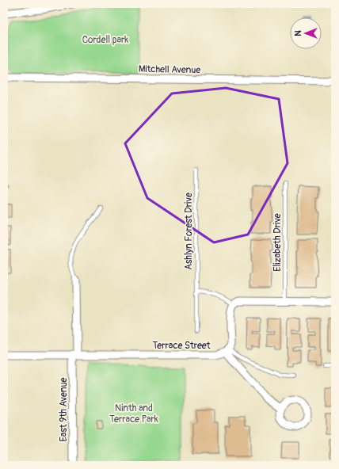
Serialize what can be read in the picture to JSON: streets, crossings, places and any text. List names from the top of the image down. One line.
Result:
{"streets":{"street":["Mitchell Avenue","Terrace Street","East 9th Avenue"],"lane":["Ashlyn Forest Drive","Elizabeth Drive"]},"crossings":[["Terrace Street","East 9th Avenue"]],"parks":["Cordell park","Ninth and Terrace Park"],"north":"left"}
